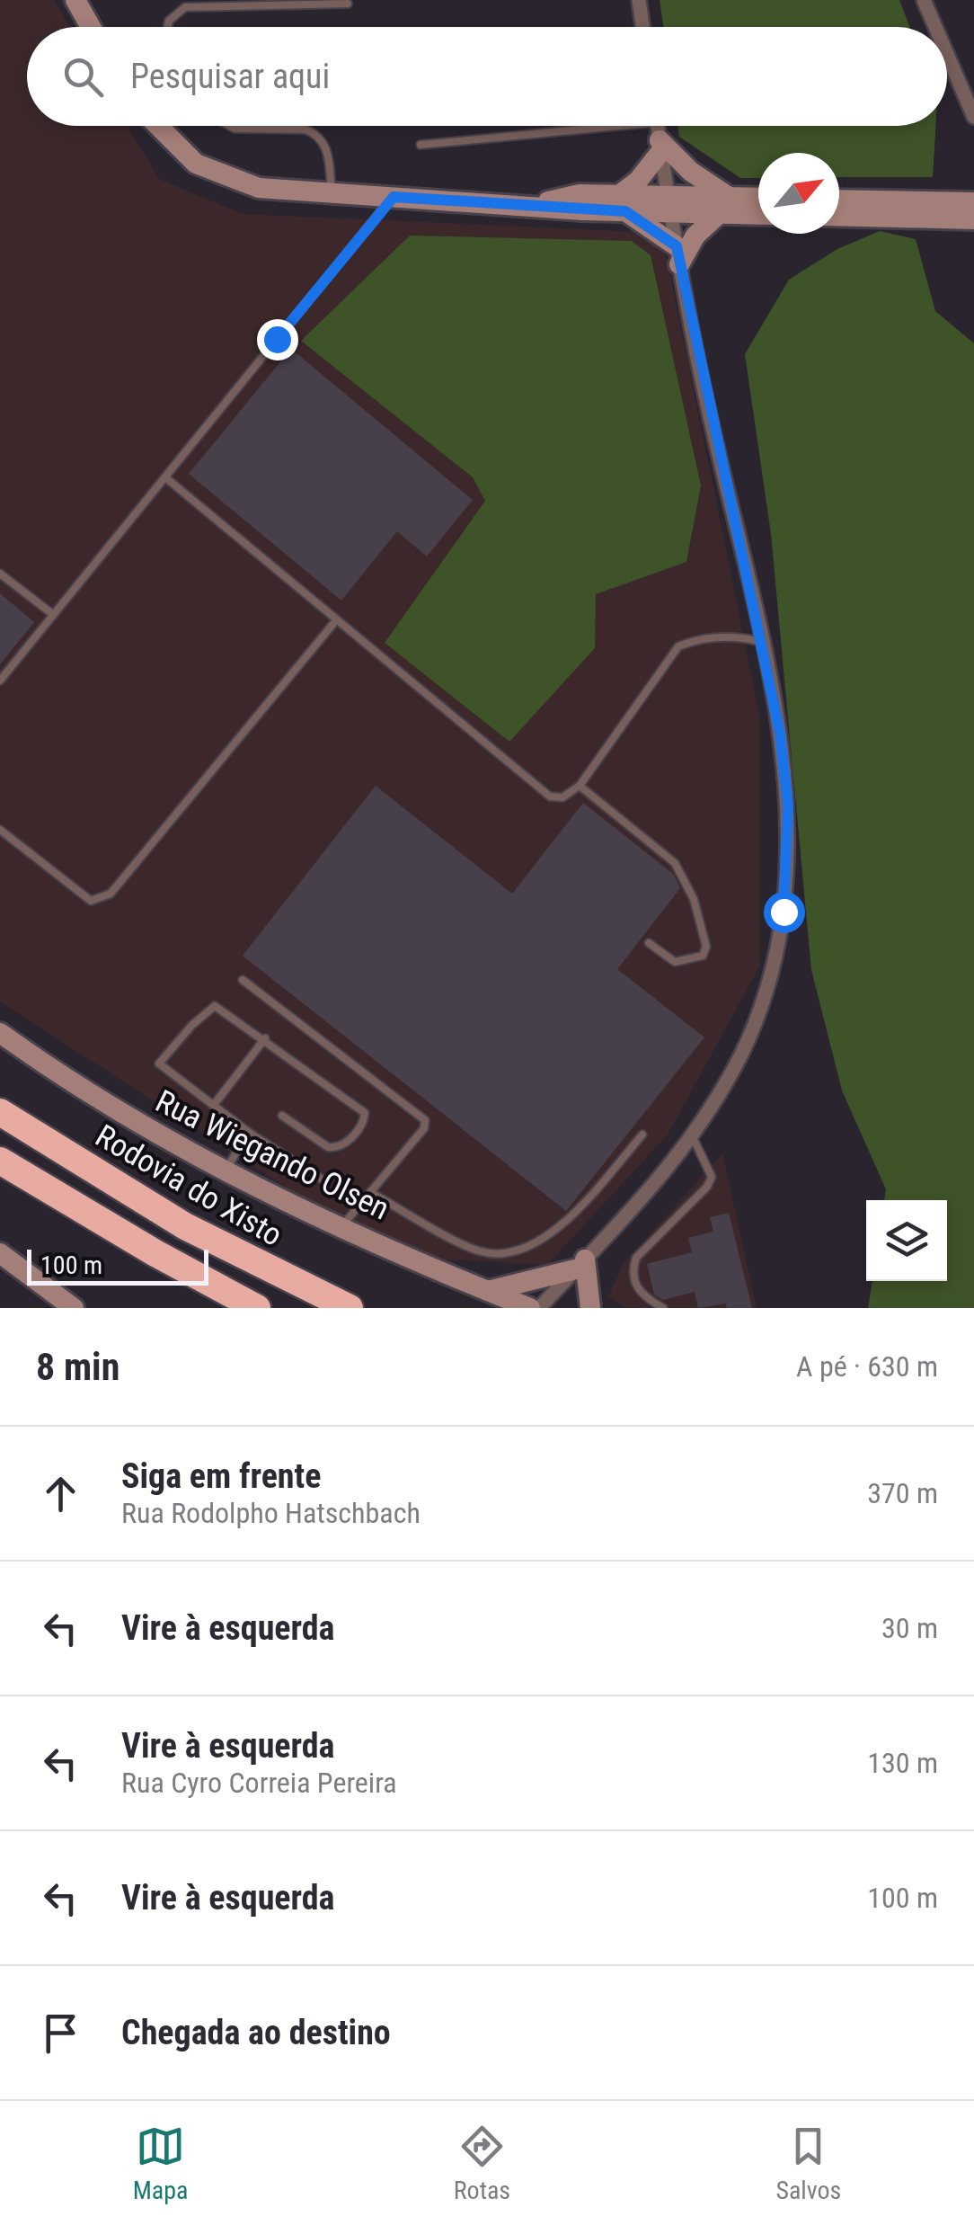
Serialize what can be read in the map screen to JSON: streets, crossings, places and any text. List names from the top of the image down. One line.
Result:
{"streets":{"highway":["Rodovia do Xisto"],"street":["Rua Wiegando Olsen"]},"scale_bar":"100 m","north":"top right","page":{"search":"Pesquisar aqui","scale":"100 m","heading":["8 min","A pé · 630 m"],"list":[["Siga em frente","Rua Rodolpho Hatschbach","370 m"],["Vire à esquerda","30 m"],["Vire à esquerda","Rua Cyro Correia Pereira","130 m"],["Vire à esquerda","100 m"],"Chegada ao destino"],"nav":["Mapa","Rotas","Salvos"]}}
